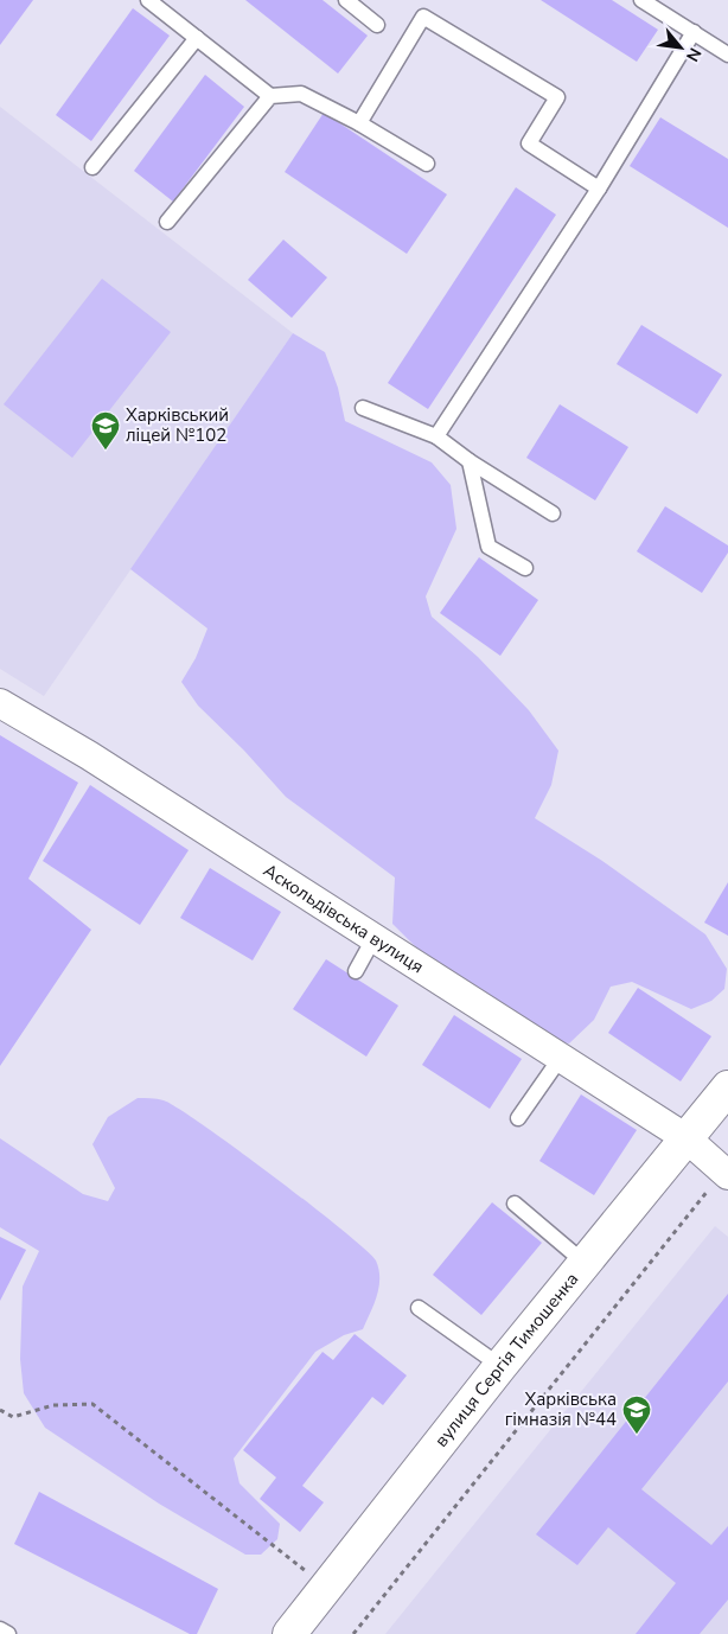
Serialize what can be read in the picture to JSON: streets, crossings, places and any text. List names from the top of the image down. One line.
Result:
{"streets":{"street":["Аскольдівська вулиця","вулиця Сергія Тимошенка"]},"crossings":[["Аскольдівська вулиця","вулиця Сергія Тимошенка"]],"places":{"school or university":["Харківський ліцей №102","Харківська гімназія №44"]},"north":"bottom right"}
